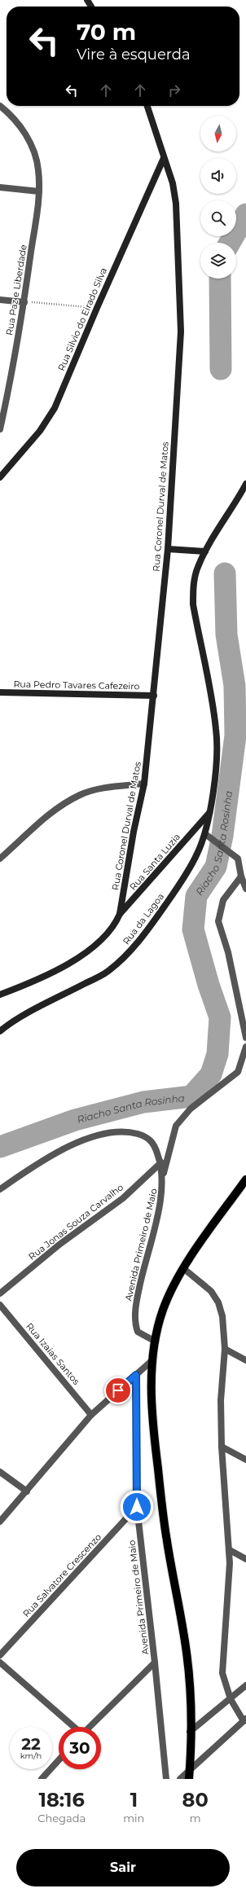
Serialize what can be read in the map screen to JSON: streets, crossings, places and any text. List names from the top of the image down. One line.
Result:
{"streets":{"street":["Rua Paz e Liberdade","Rua Silvio do Eirado Silva","Rua Coronel Durval de Matos","Rua Pedro Tavares Cafezeiro","Rua Santa Luzia","Rua da Lagoa","Rua Jonas Souza Carvalho","Avenida Primeiro de Maio","Rua Izaias Santos","Rua Salvatore Crescenzo"]},"crossings":[["Rua Silvio do Eirado Silva","Rua Coronel Durval de Matos"],["Rua Coronel Durval de Matos","Rua Pedro Tavares Cafezeiro"],["Rua Coronel Durval de Matos","Rua Santa Luzia"],["Rua Santa Luzia","Rua da Lagoa"],["Rua Jonas Souza Carvalho","Avenida Primeiro de Maio"],["Avenida Primeiro de Maio","Rua Salvatore Crescenzo"]],"water":["Riacho Santa Rosinha"],"north":"bottom","page":{"turn":["70 m","Vire à esquerda"],"speed":"22 km/h","limit":"30","eta":["18:16","Chegada","1","min","80","m"],"buttons":"Sair"}}
